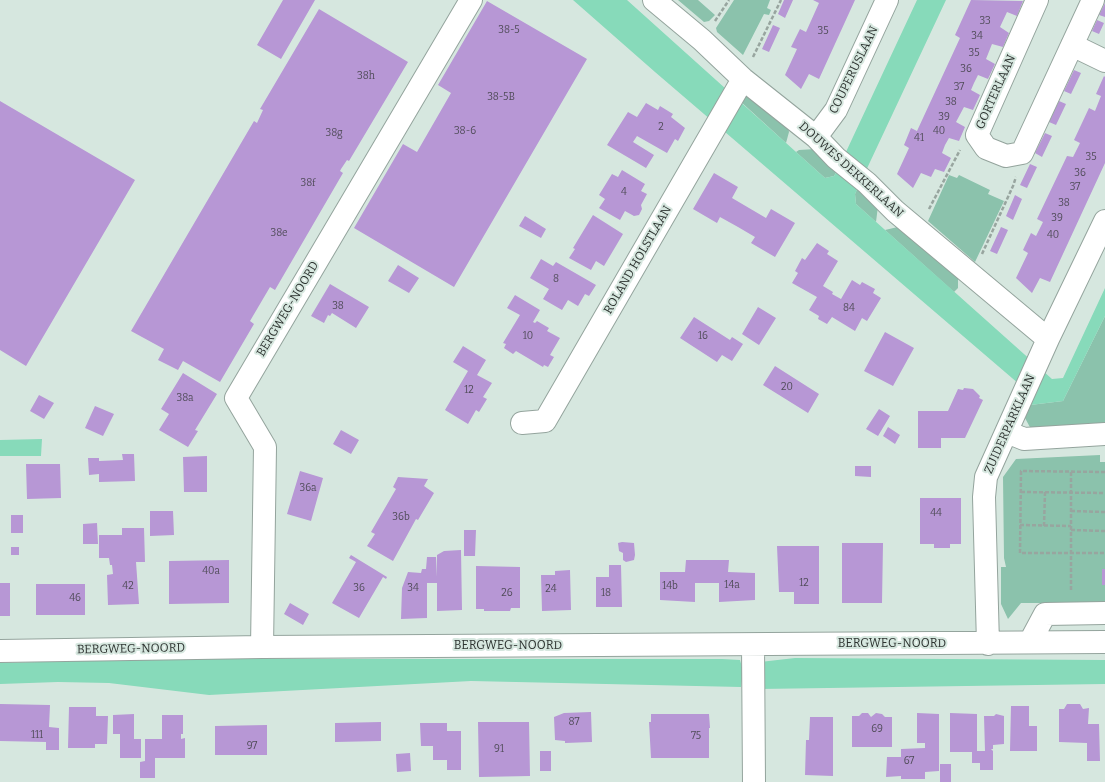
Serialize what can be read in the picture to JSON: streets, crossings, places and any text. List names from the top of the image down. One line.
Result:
{"streets":{"street":["COUPERUSLAAN","GORTERLAAN","DOUWES DEKKERLAAN","ROLAND HOLSTLAAN","BERGWEG-NOORD","ZUIDERPARKLAAN"]},"crossings":[["COUPERUSLAAN","DOUWES DEKKERLAAN"],["DOUWES DEKKERLAAN","ROLAND HOLSTLAAN"],["DOUWES DEKKERLAAN","ZUIDERPARKLAAN"],["BERGWEG-NOORD","ZUIDERPARKLAAN"]],"house_numbers":["33","38-5","35","34","35","36","38h","37","38-5B","38","39","2","38-6","40","38g","41","35","36","38f","37","4","38","39","38e","40","8","38","84","10","16","20","12","38a","36a","44","36b","40a","12","14a","42","14b","36","34","24","26","18","46","87","69","111","75","97","91","67"]}
